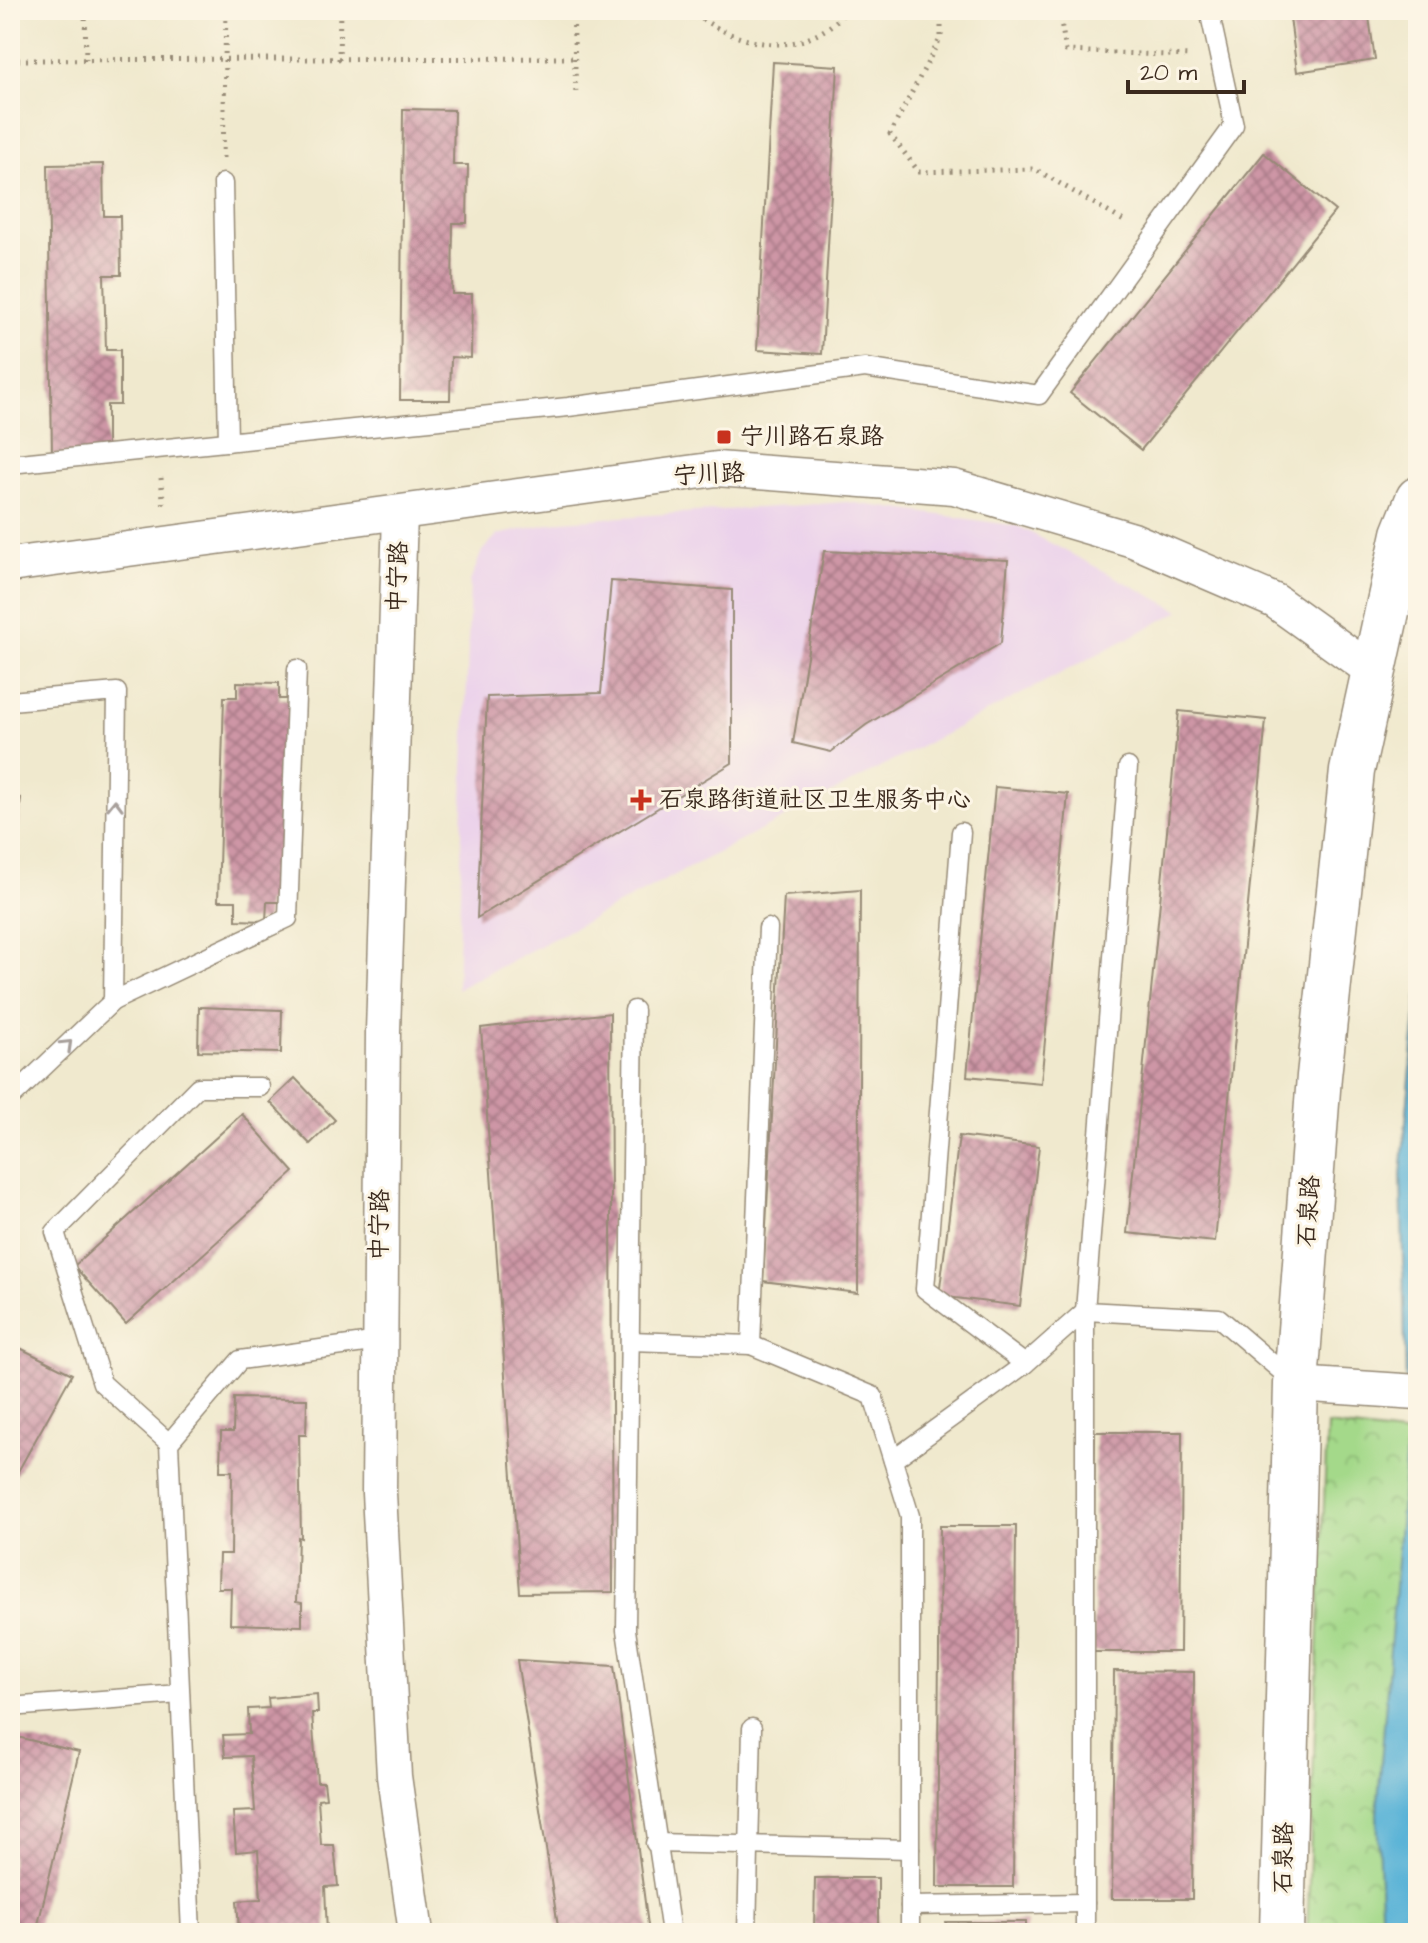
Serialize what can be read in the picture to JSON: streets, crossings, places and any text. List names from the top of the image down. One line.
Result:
{"streets":{"street":["宁川路","中宁路","石泉路"]},"crossings":[["宁川路","中宁路"],["宁川路","石泉路"]],"places":{"transit":["宁川路石泉路"],"health":["石泉路街道社区卫生服务中心"]},"scale_bar":"20 m"}
